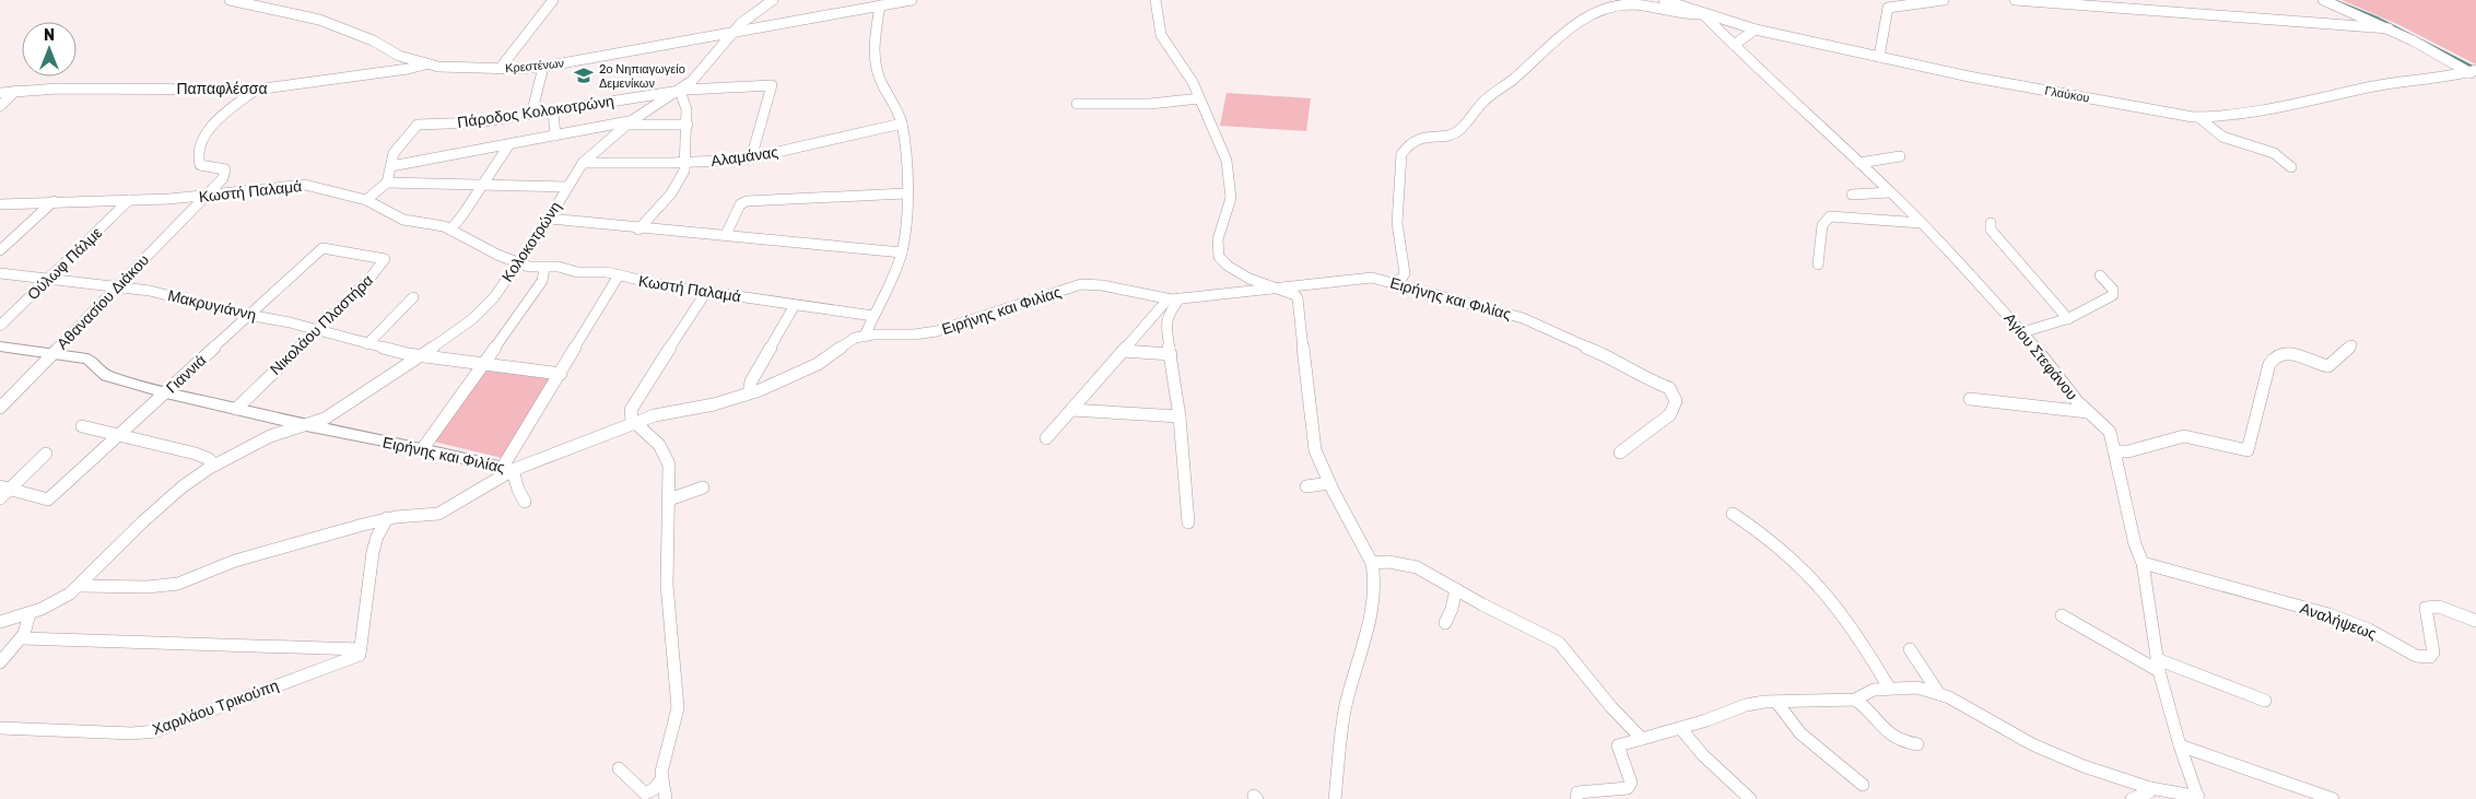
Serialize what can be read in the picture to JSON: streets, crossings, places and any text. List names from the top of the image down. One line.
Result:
{"streets":{"street":["Κρεστένων","Παπαφλέσσα","Γλαύκου","Πάροδος Κολοκοτρώνη","Αλαμάνας","Κωστή Παλαμά","Κολοκοτρώνη","Ούλωφ Πάλμε","Ειρήνης και Φιλίας","Αθανασίου Διάκου","Μακρυγιάννη","Νικολάου Πλαστήρα","Αγίου Στεφάνου","Γιαννιά","Αναλήψεως","Χαριλάου Τρικούπη"]},"crossings":[["Κρεστένων","Παπαφλέσσα"],["Κρεστένων","Κολοκοτρώνη"],["Παπαφλέσσα","Αθανασίου Διάκου"],["Γλαύκου","Αγίου Στεφάνου"],["Πάροδος Κολοκοτρώνη","Αλαμάνας"],["Πάροδος Κολοκοτρώνη","Κολοκοτρώνη"],["Αλαμάνας","Κολοκοτρώνη"],["Κωστή Παλαμά","Κολοκοτρώνη"],["Κωστή Παλαμά","Ούλωφ Πάλμε"],["Κωστή Παλαμά","Αθανασίου Διάκου"],["Κολοκοτρώνη","Ειρήνης και Φιλίας"],["Κολοκοτρώνη","Μακρυγιάννη"],["Ούλωφ Πάλμε","Μακρυγιάννη"],["Ειρήνης και Φιλίας","Αθανασίου Διάκου"],["Ειρήνης και Φιλίας","Νικολάου Πλαστήρα"],["Ειρήνης και Φιλίας","Γιαννιά"],["Αθανασίου Διάκου","Μακρυγιάννη"],["Μακρυγιάννη","Νικολάου Πλαστήρα"],["Μακρυγιάννη","Γιαννιά"],["Νικολάου Πλαστήρα","Γιαννιά"],["Αγίου Στεφάνου","Αναλήψεως"]],"places":{"school or university":["2ο Νηπιαγωγείο Δεμενίκων"]},"north":"top"}
